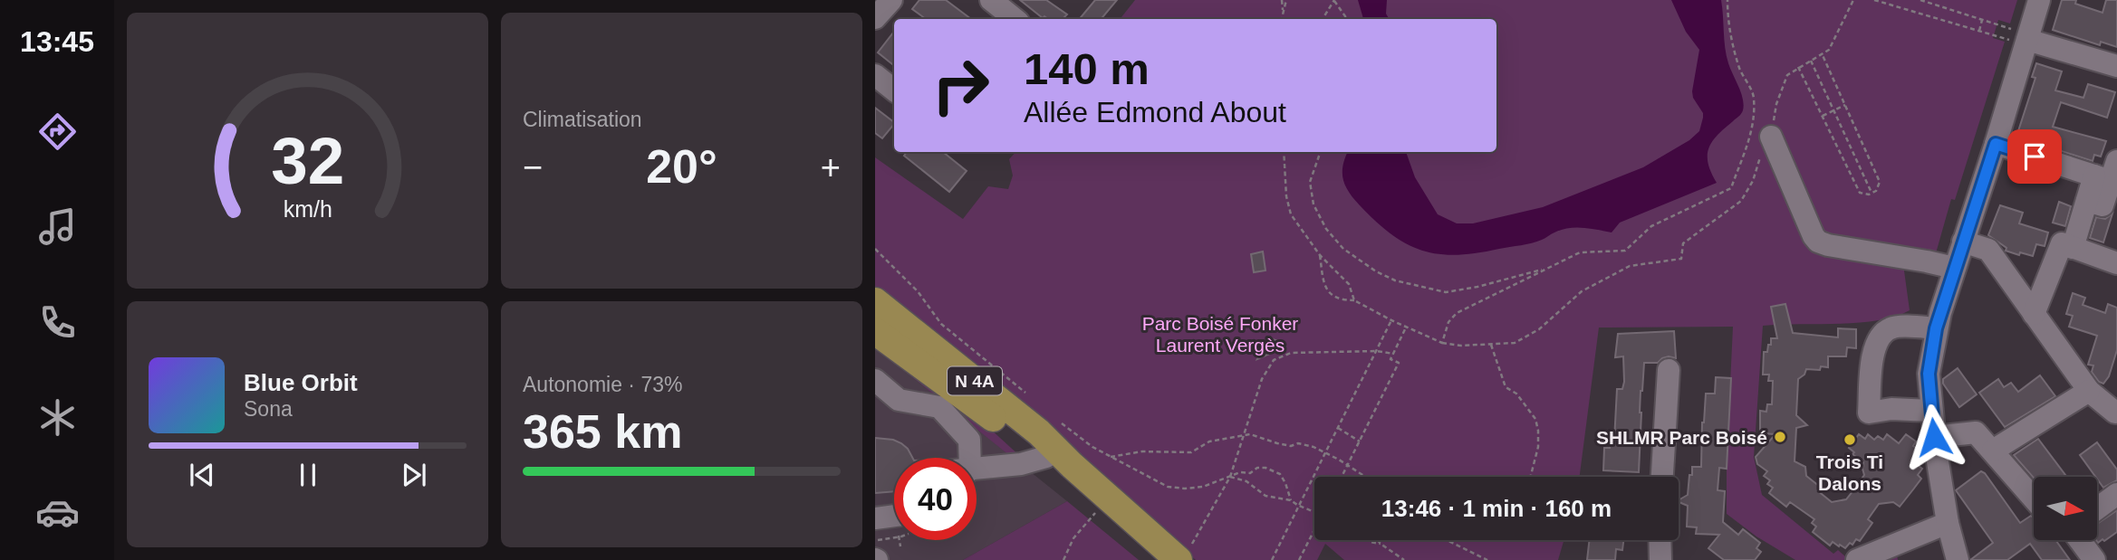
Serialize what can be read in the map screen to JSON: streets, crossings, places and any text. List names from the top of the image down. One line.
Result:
{"streets":{"main road":["N 4A"]},"parks":["Parc Boisé Fonker Laurent Vergès"],"places":["SHLMR Parc Boisé","Trois Ti Dalons"],"north":"right","page":{"tabs":"13:45","tile":["Climatisation",["Autonomie · 73%","365 km"]],"turn":["140 m","Allée Edmond About"],"heat":["−","20°","+"],"song":["Blue Orbit","Sona"],"limit":"40","trip":"13:46 · 1 min · 160 m","gauge":["32","km/h"]}}
